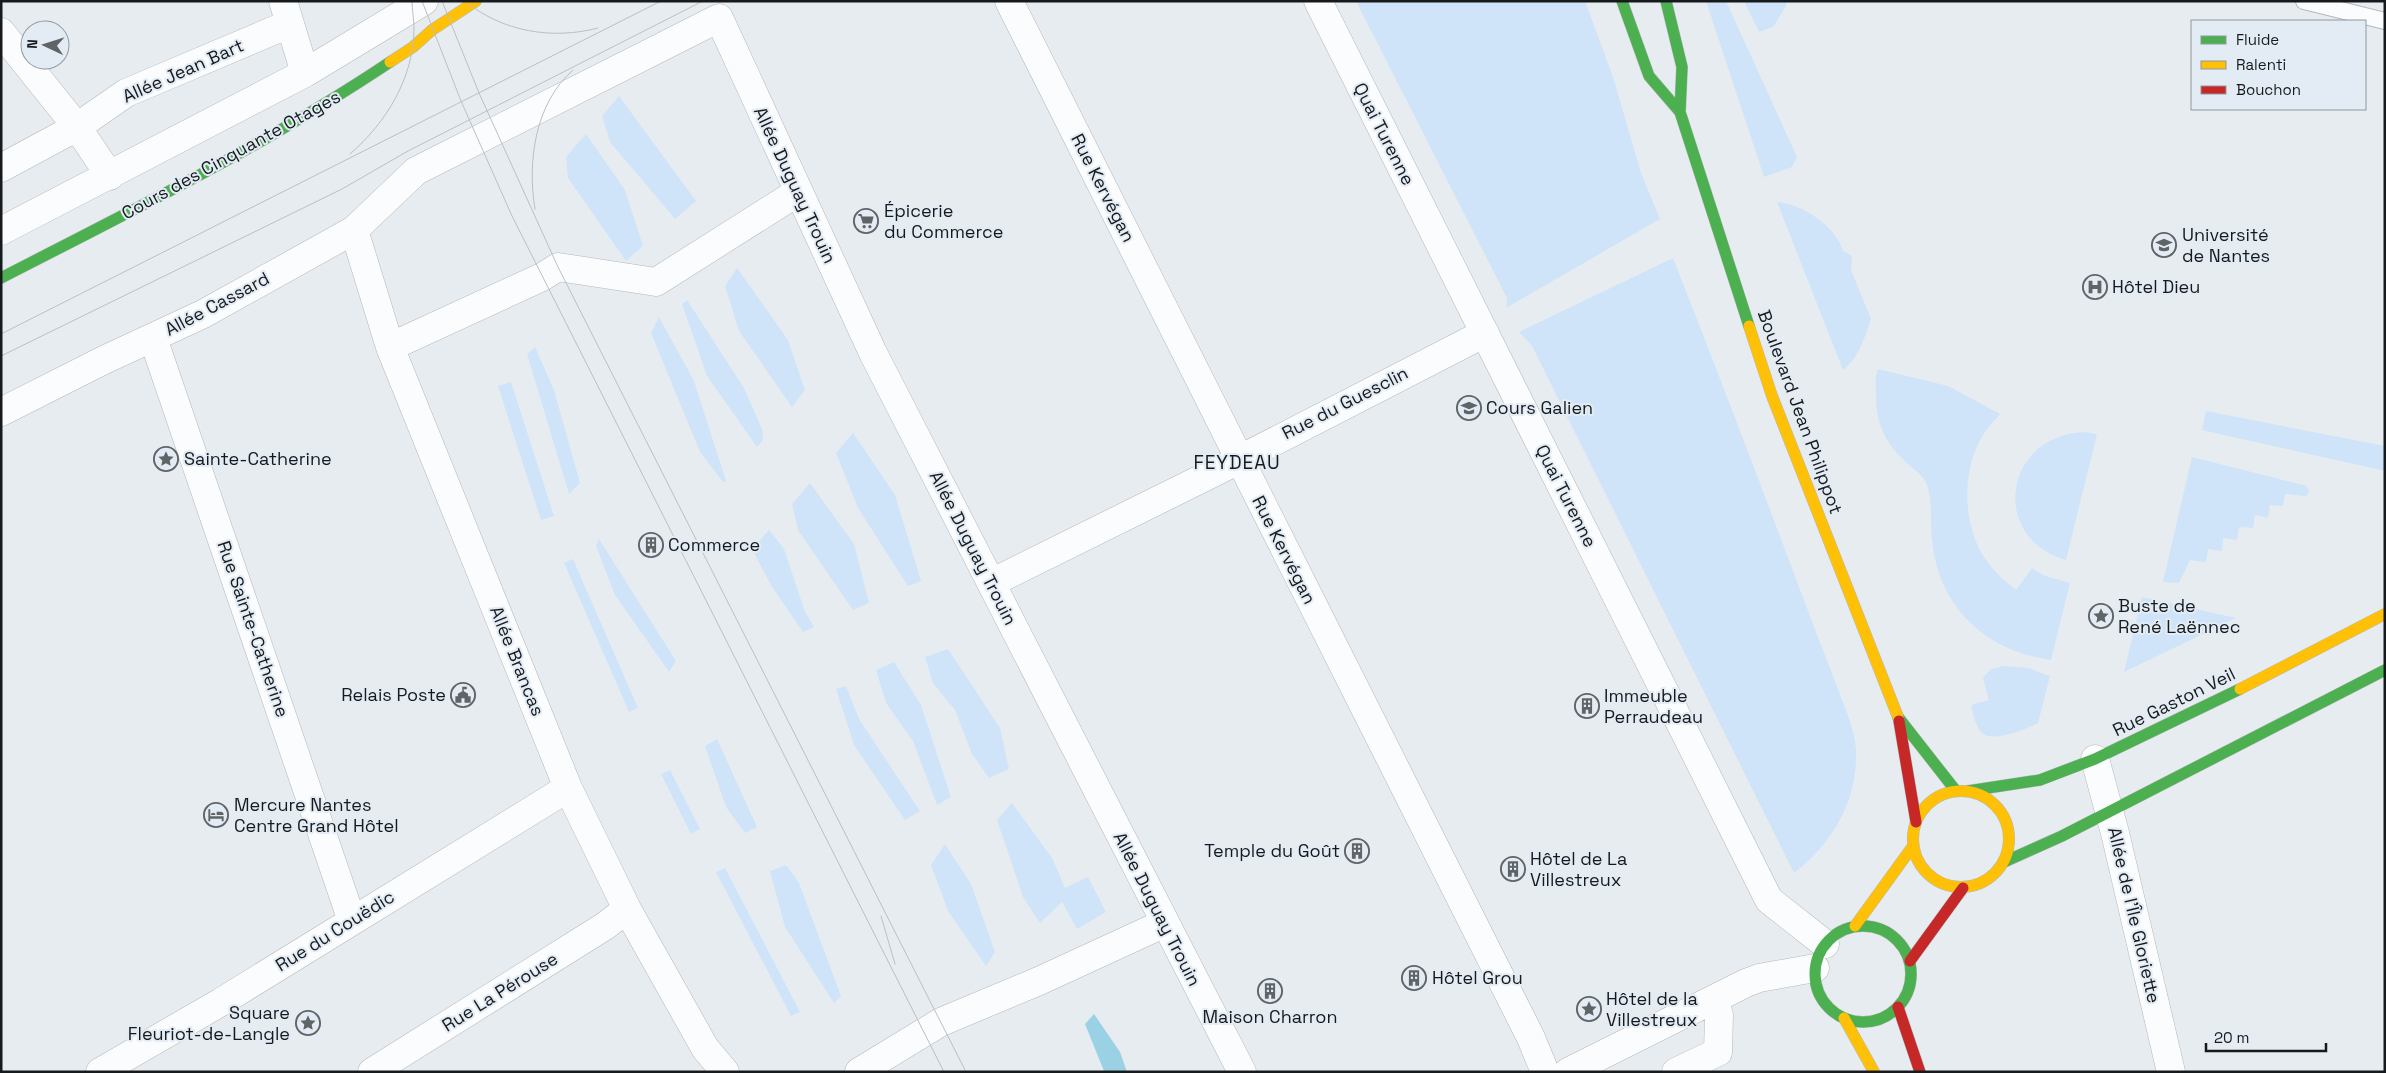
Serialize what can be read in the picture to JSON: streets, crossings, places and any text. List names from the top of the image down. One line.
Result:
{"streets":{"main road":["Cours des Cinquante Otages","Boulevard Jean Philippot","Rue Gaston Veil"],"street":["Allée Jean Bart","Quai Turenne","Allée Duguay Trouin","Rue Kervégan","Allée Cassard","Rue du Guesclin","Rue Sainte-Catherine","Allée Brancas","Allée de l'Île Gloriette","Rue du Couëdic","Rue La Pérouse"]},"crossings":[["Quai Turenne","Rue du Guesclin"],["Allée Duguay Trouin","Allée Cassard"],["Allée Duguay Trouin","Rue du Guesclin"],["Rue Kervégan","Rue du Guesclin"],["Allée Cassard","Rue Sainte-Catherine"],["Allée Cassard","Allée Brancas"],["Boulevard Jean Philippot","Rue Gaston Veil"],["Rue Sainte-Catherine","Rue du Couëdic"],["Allée Brancas","Rue du Couëdic"],["Allée Brancas","Rue La Pérouse"],["Rue Gaston Veil","Allée de l'Île Gloriette"]],"districts":["FEYDEAU"],"places":{"supermarket":["Épicerie du Commerce"],"school or university":["Université de Nantes","Cours Galien"],"hospital":["Hôtel Dieu"],"place":["Sainte-Catherine","Buste de René Laënnec","Hôtel de la Villestreux","Square Fleuriot-de-Langle"],"building":["Commerce","Immeuble Perraudeau","Temple du Goût","Hôtel de La Villestreux","Hôtel Grou","Maison Charron"],"public building":["Relais Poste"],"hotel":["Mercure Nantes Centre Grand Hôtel"]},"legend":["Fluide","Ralenti","Bouchon"],"scale_bar":"20 m","north":"left"}
